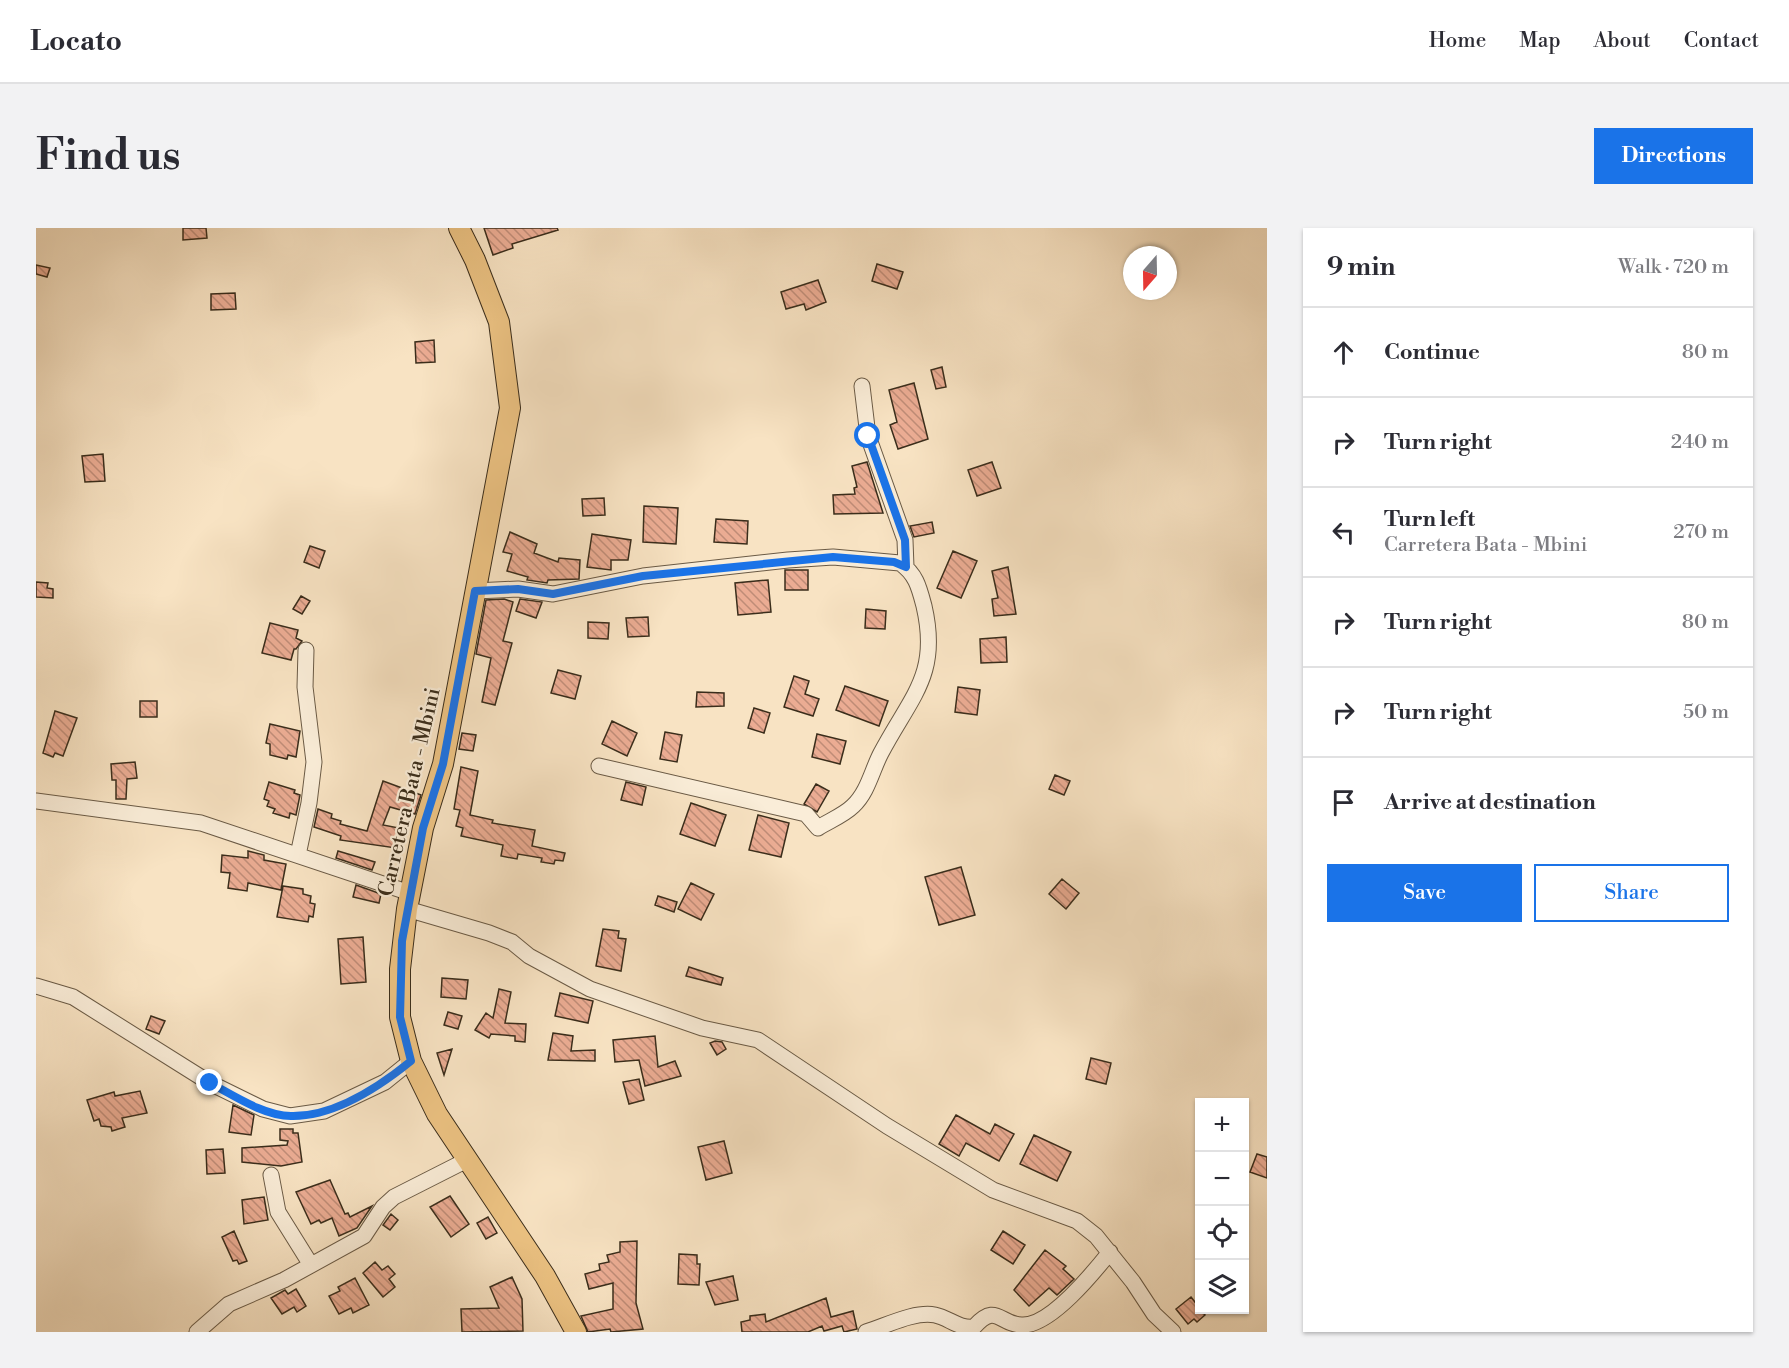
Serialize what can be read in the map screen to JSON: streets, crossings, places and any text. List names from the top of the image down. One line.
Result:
{"streets":{"main road":["Carretera Bata - Mbini"]},"north":"bottom","page":{"header":"Locato","nav":["Home","Map","About","Contact"],"buttons":["Directions",["Save","Share"]],"title":"Find us","heading":["9 min","Walk · 720 m"],"list":[["Continue","80 m"],["Turn right","240 m"],["Turn left","Carretera Bata - Mbini","270 m"],["Turn right","80 m"],["Turn right","50 m"],"Arrive at destination"],"map_buttons":["+","−"]}}
